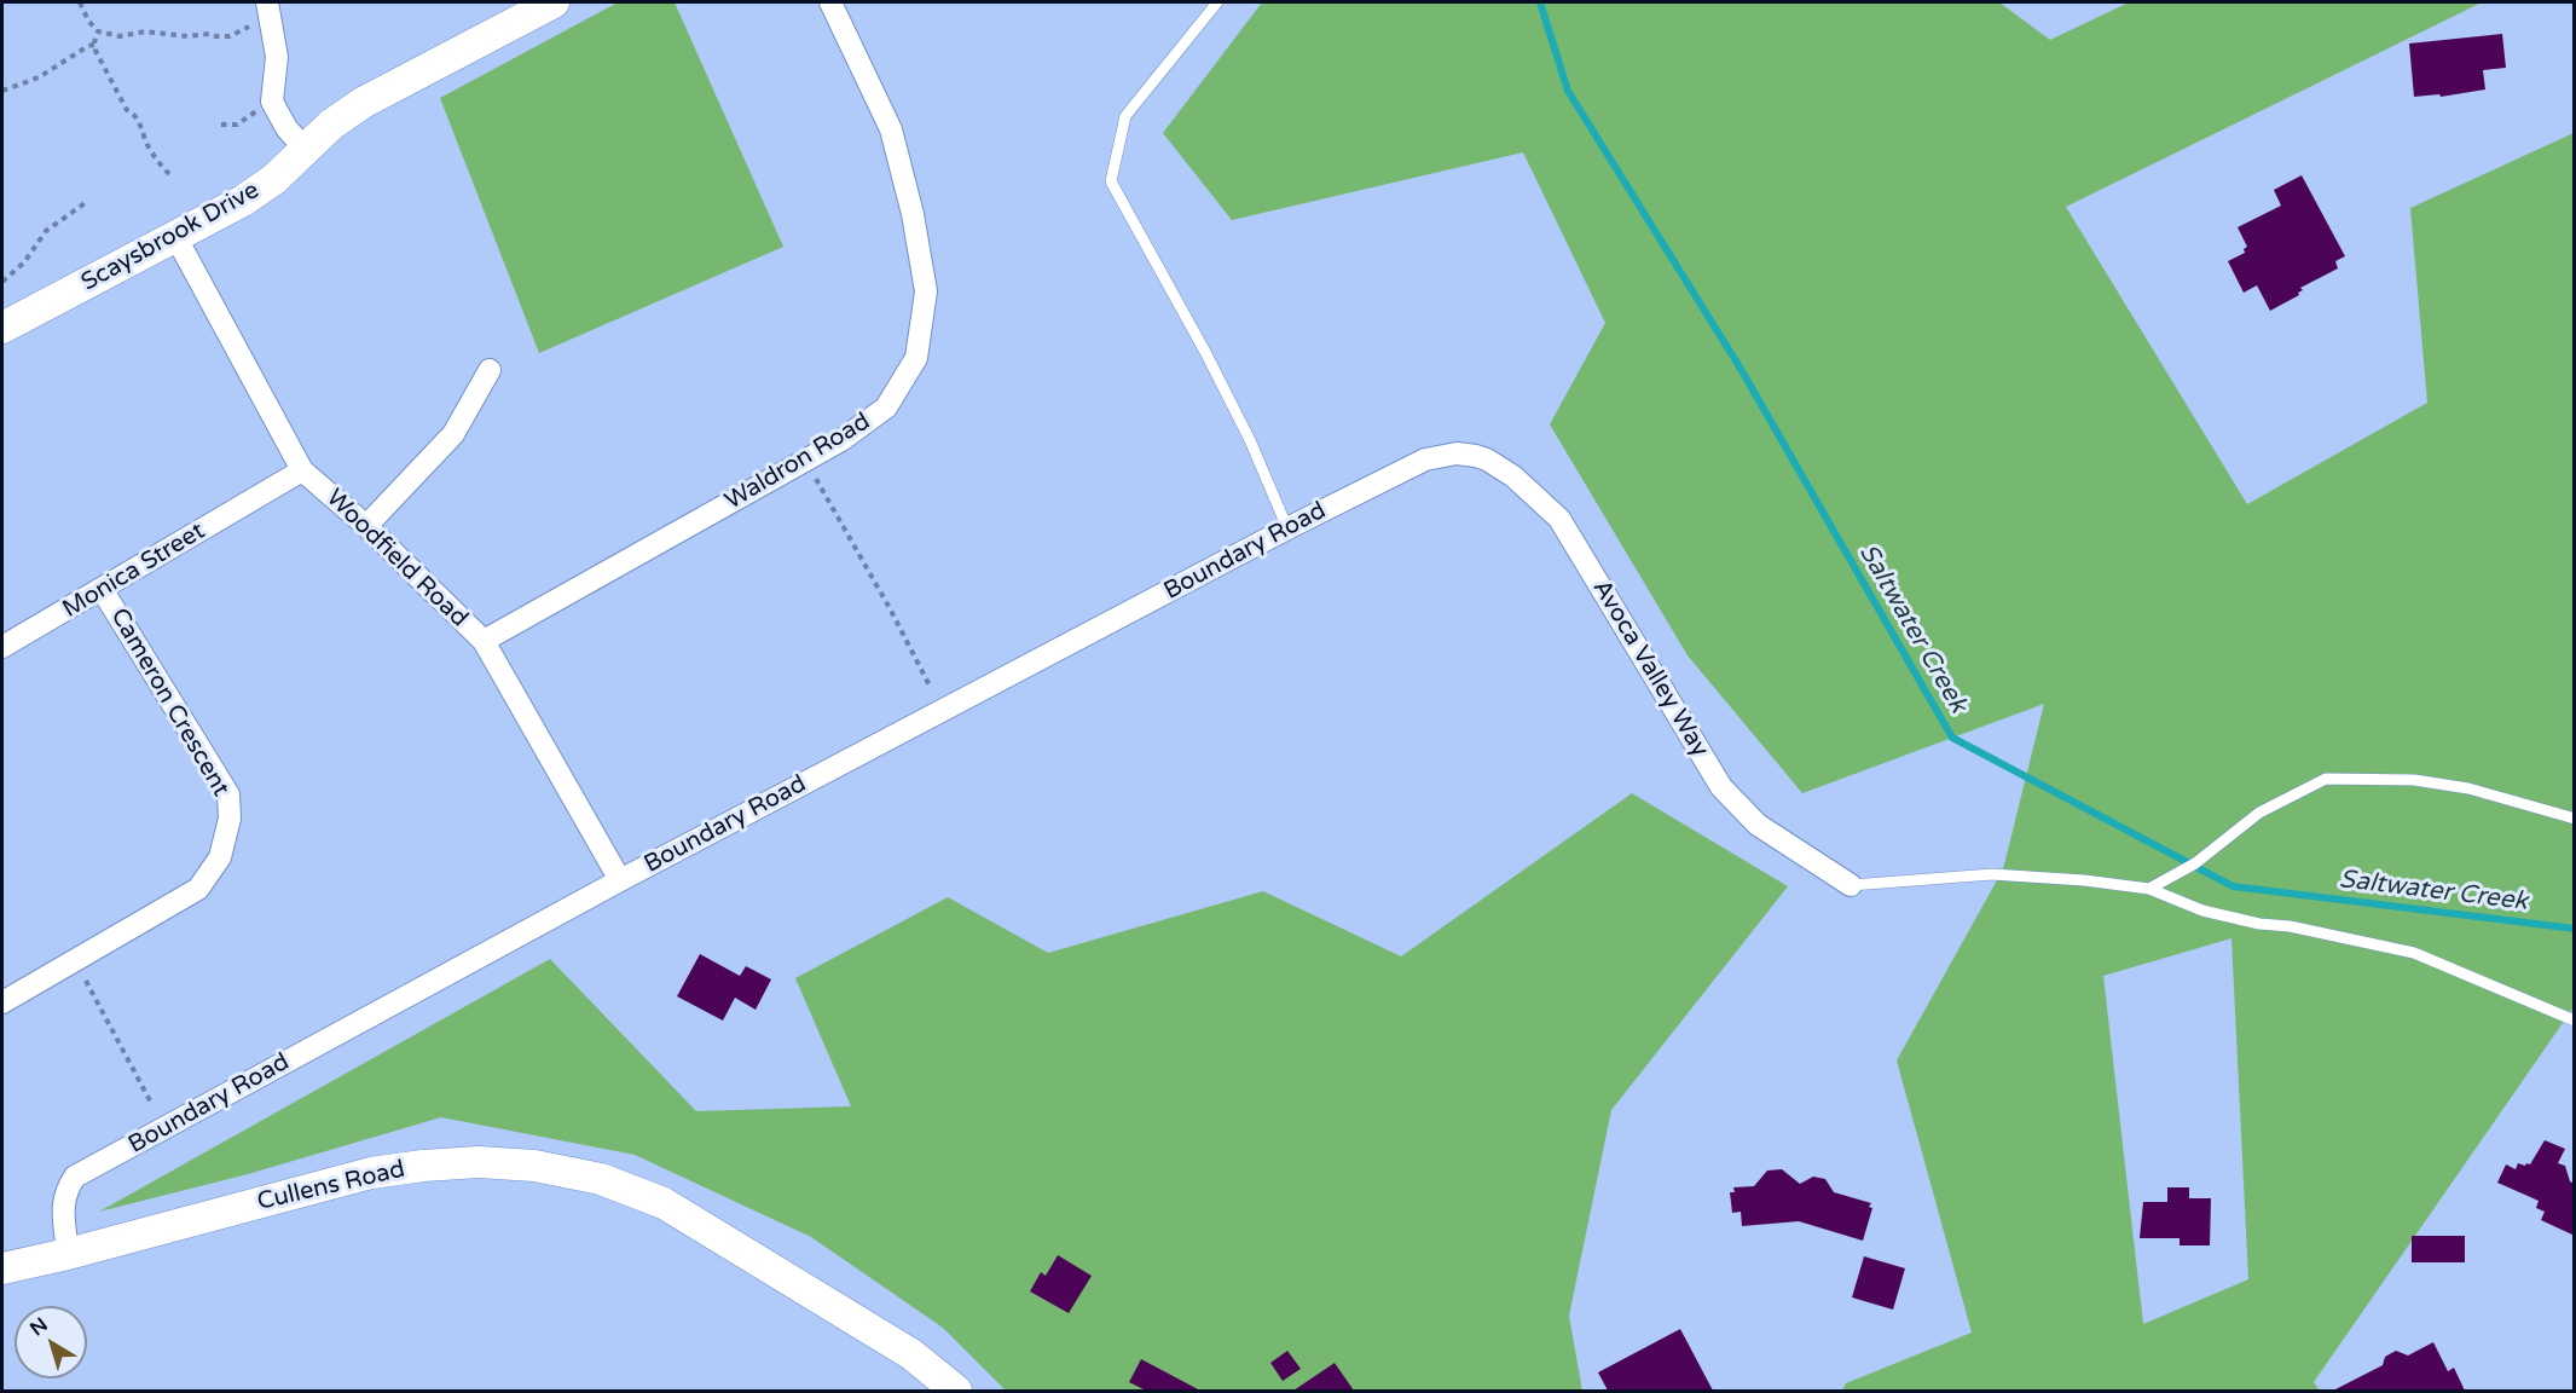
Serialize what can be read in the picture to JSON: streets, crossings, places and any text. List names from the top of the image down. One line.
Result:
{"streets":{"main road":["Scaysbrook Drive","Cullens Road"],"street":["Waldron Road","Boundary Road","Woodfield Road","Monica Street","Avoca Valley Way","Cameron Crescent"]},"crossings":[["Scaysbrook Drive","Woodfield Road"],["Waldron Road","Woodfield Road"],["Boundary Road","Woodfield Road"],["Boundary Road","Avoca Valley Way"],["Boundary Road","Cullens Road"],["Woodfield Road","Monica Street"],["Monica Street","Cameron Crescent"]],"water":["Saltwater Creek"],"north":"top left"}
